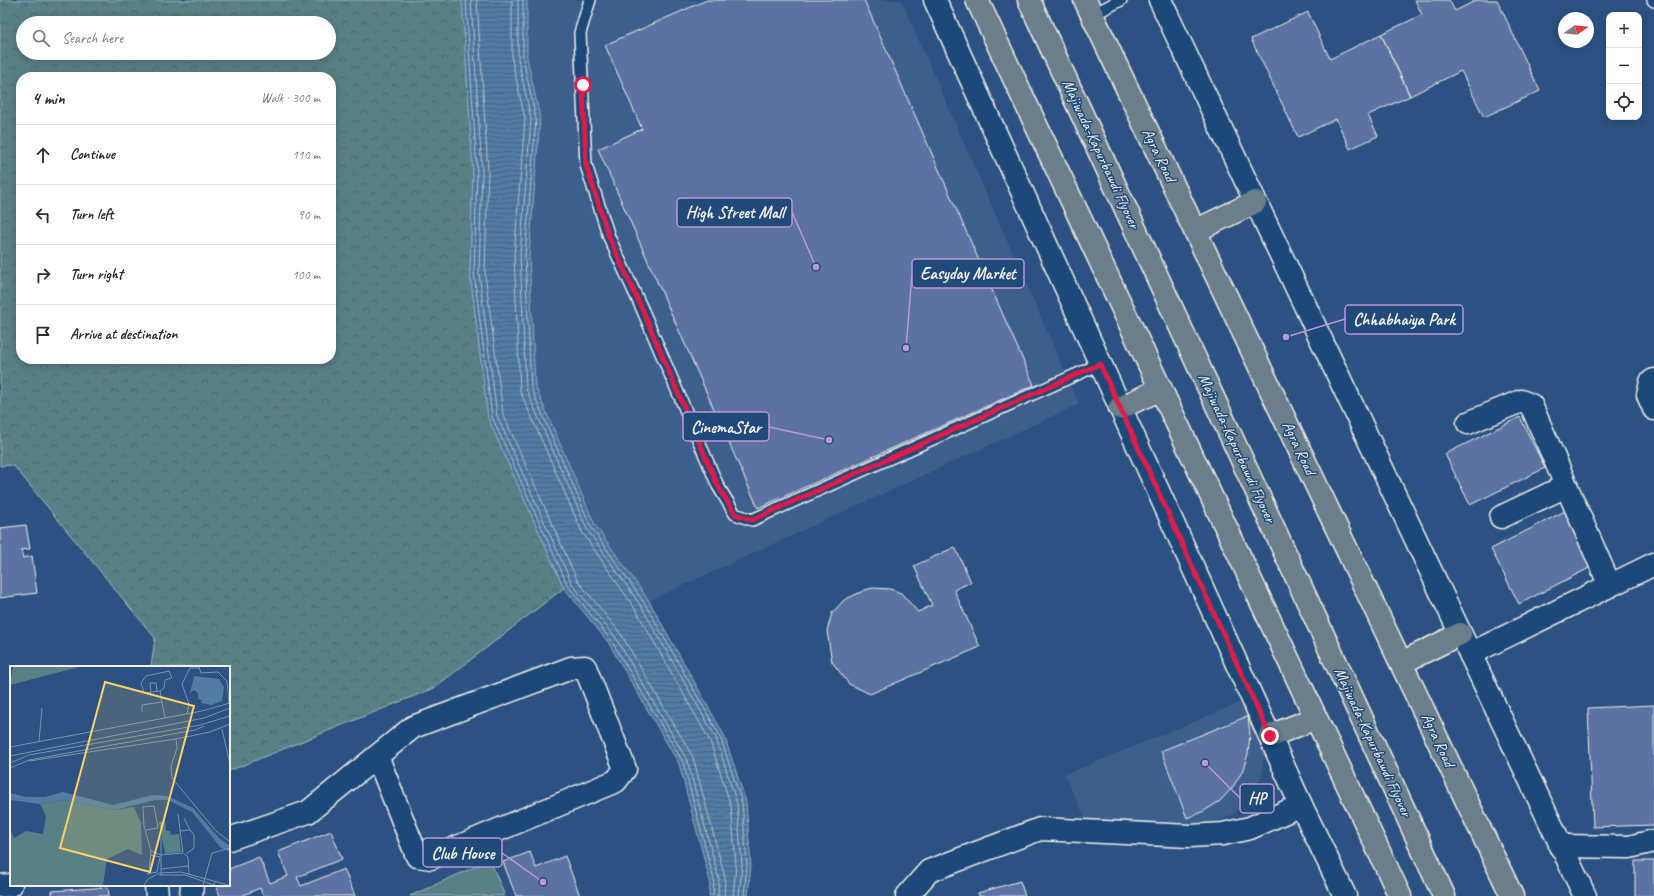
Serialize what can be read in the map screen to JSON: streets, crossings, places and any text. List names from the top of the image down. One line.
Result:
{"streets":{"highway":["Majiwada-Kapurbawdi Flyover","Agra Road"]},"places":["High Street Mall","Chhabhaiya Park","Easyday Market","CinemaStar","HP","Club House"],"north":"right","page":{"map_buttons":["+","−"],"search":"Search here","heading":["4 min","Walk · 300 m"],"list":[["Continue","110 m"],["Turn left","90 m"],["Turn right","100 m"],"Arrive at destination"]}}
